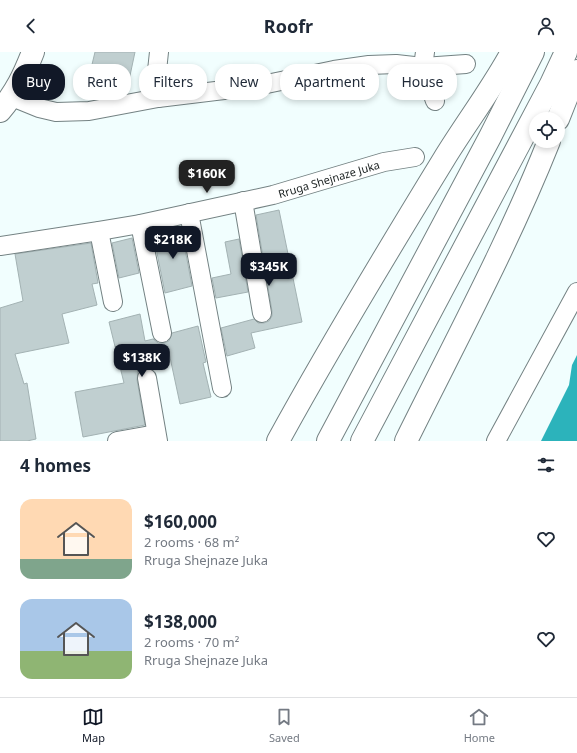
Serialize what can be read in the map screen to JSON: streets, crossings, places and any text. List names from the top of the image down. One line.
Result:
{"streets":{"street":["Rruga Shejnaze Juka"]},"page":{"header":"Roofr","chip":["Buy","Rent","Filters","New","Apartment","House"],"price":["$160K","$218K","$345K","$138K"],"heading":"4 homes","list":[{"name":"$160,000","note":"2 rooms · 68 m² · Rruga Shejnaze Juka"},{"name":"$138,000","note":"2 rooms · 70 m² · Rruga Shejnaze Juka"}],"tabs":["Map","Saved","Home"]}}
